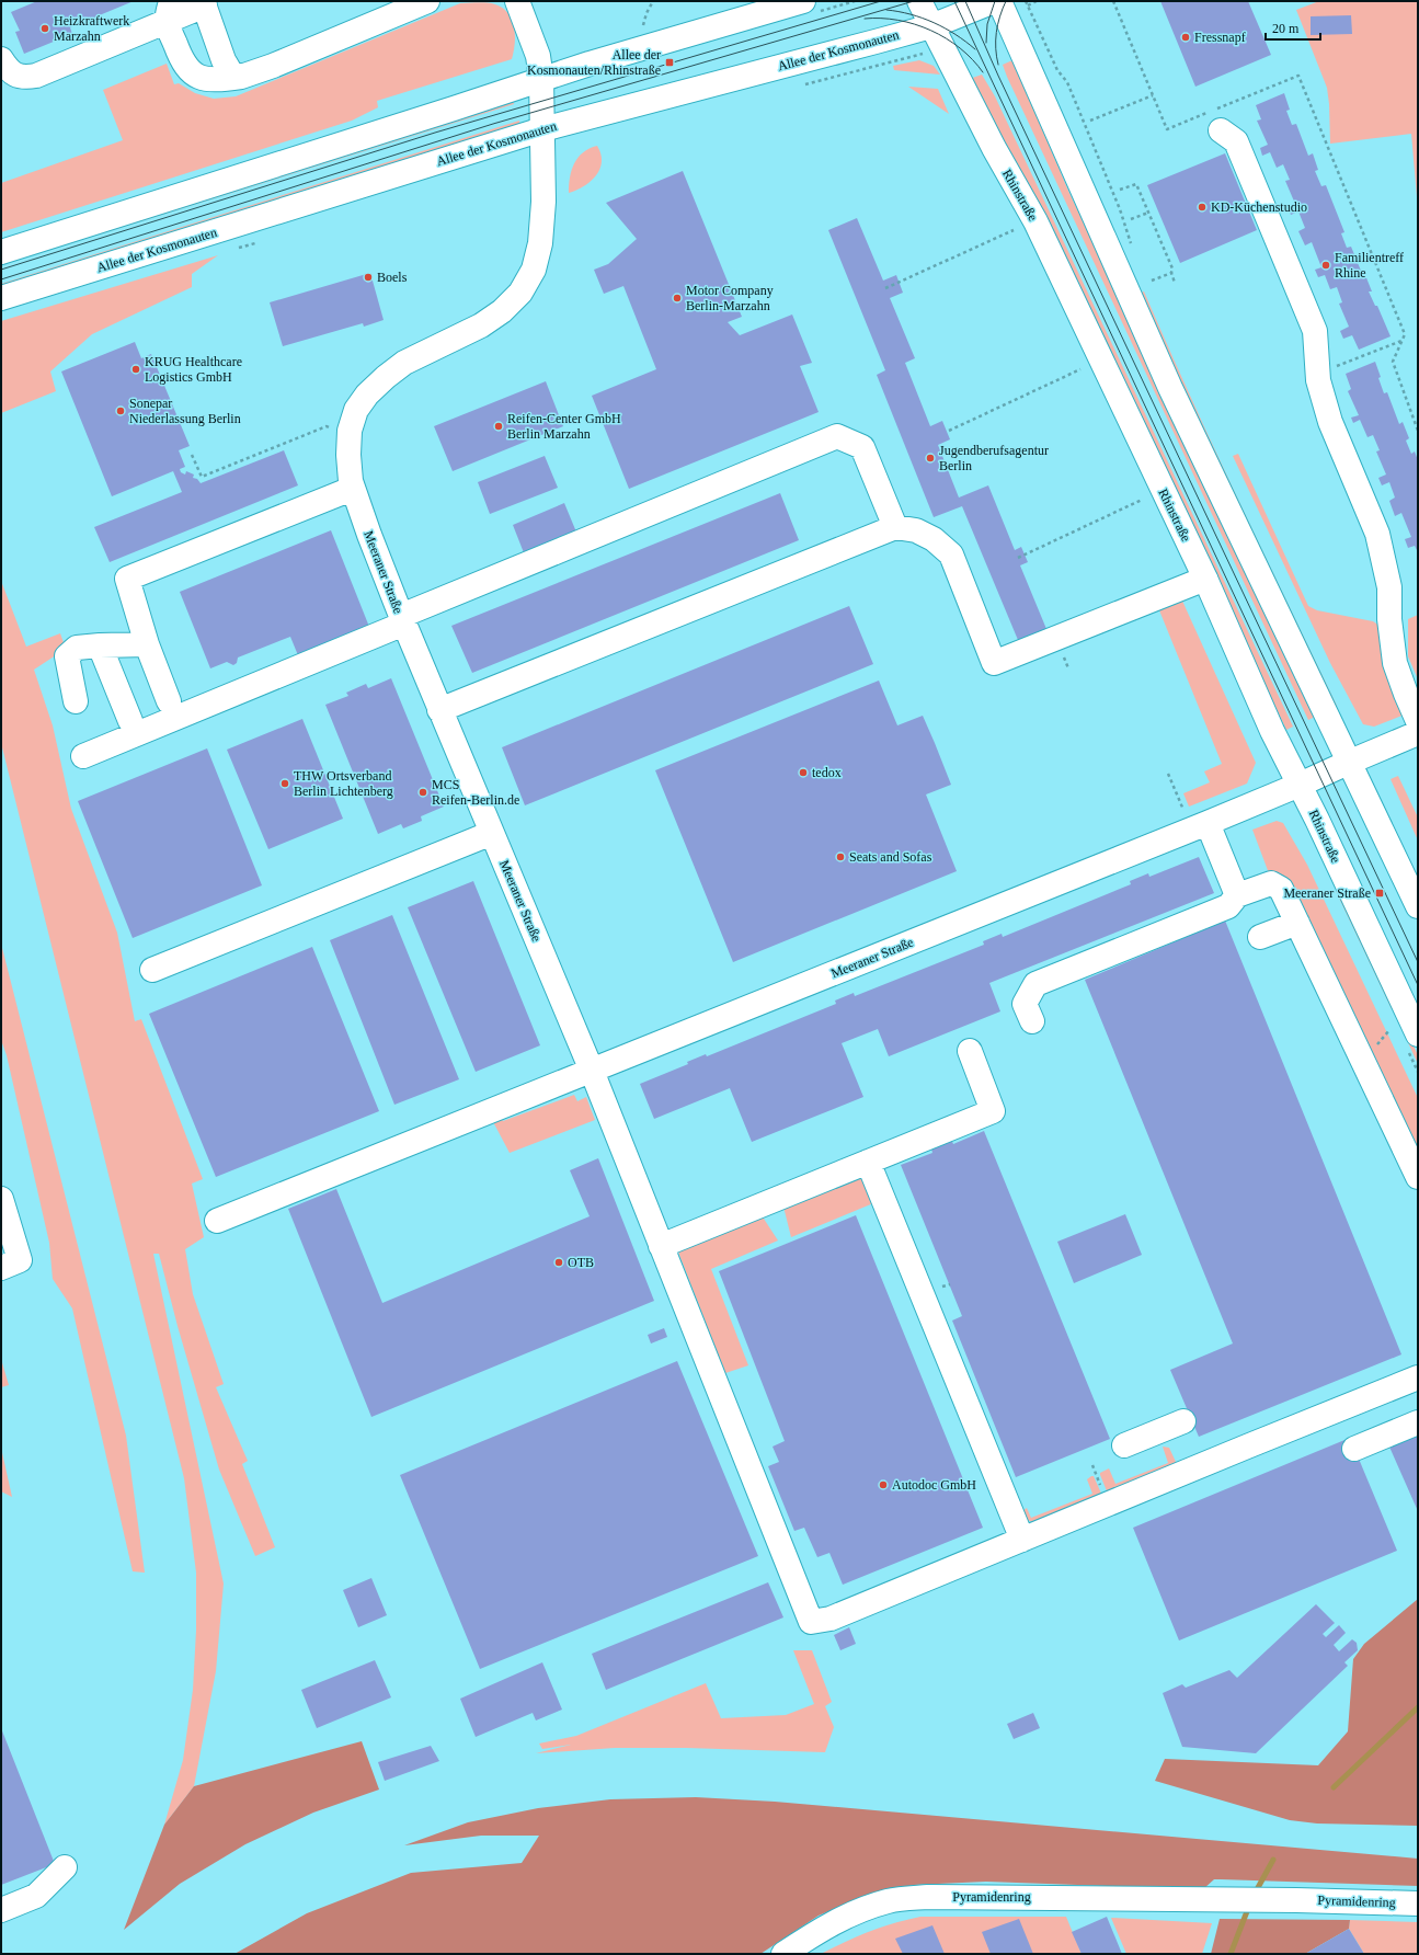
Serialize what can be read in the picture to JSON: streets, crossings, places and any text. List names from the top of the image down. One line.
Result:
{"streets":{"main road":["Allee der Kosmonauten","Rhinstraße","Meeraner Straße","Pyramidenring"]},"crossings":[["Allee der Kosmonauten","Rhinstraße"],["Allee der Kosmonauten","Meeraner Straße"],["Rhinstraße","Meeraner Straße"]],"places":{"other":["Heizkraftwerk Marzahn","Fressnapf","KD-Küchenstudio","Familientreff Rhine","Boels","Motor Company Berlin-Marzahn","KRUG Healthcare Logistics GmbH","Sonepar Niederlassung Berlin","Reifen-Center GmbH Berlin Marzahn","Jugendberufsagentur Berlin","tedox","THW Ortsverband Berlin Lichtenberg","MCS Reifen-Berlin.de","Seats and Sofas","OTB","Autodoc GmbH"],"transit":["Allee der Kosmonauten/Rhinstraße","Meeraner Straße"]},"scale_bar":"20 m"}
